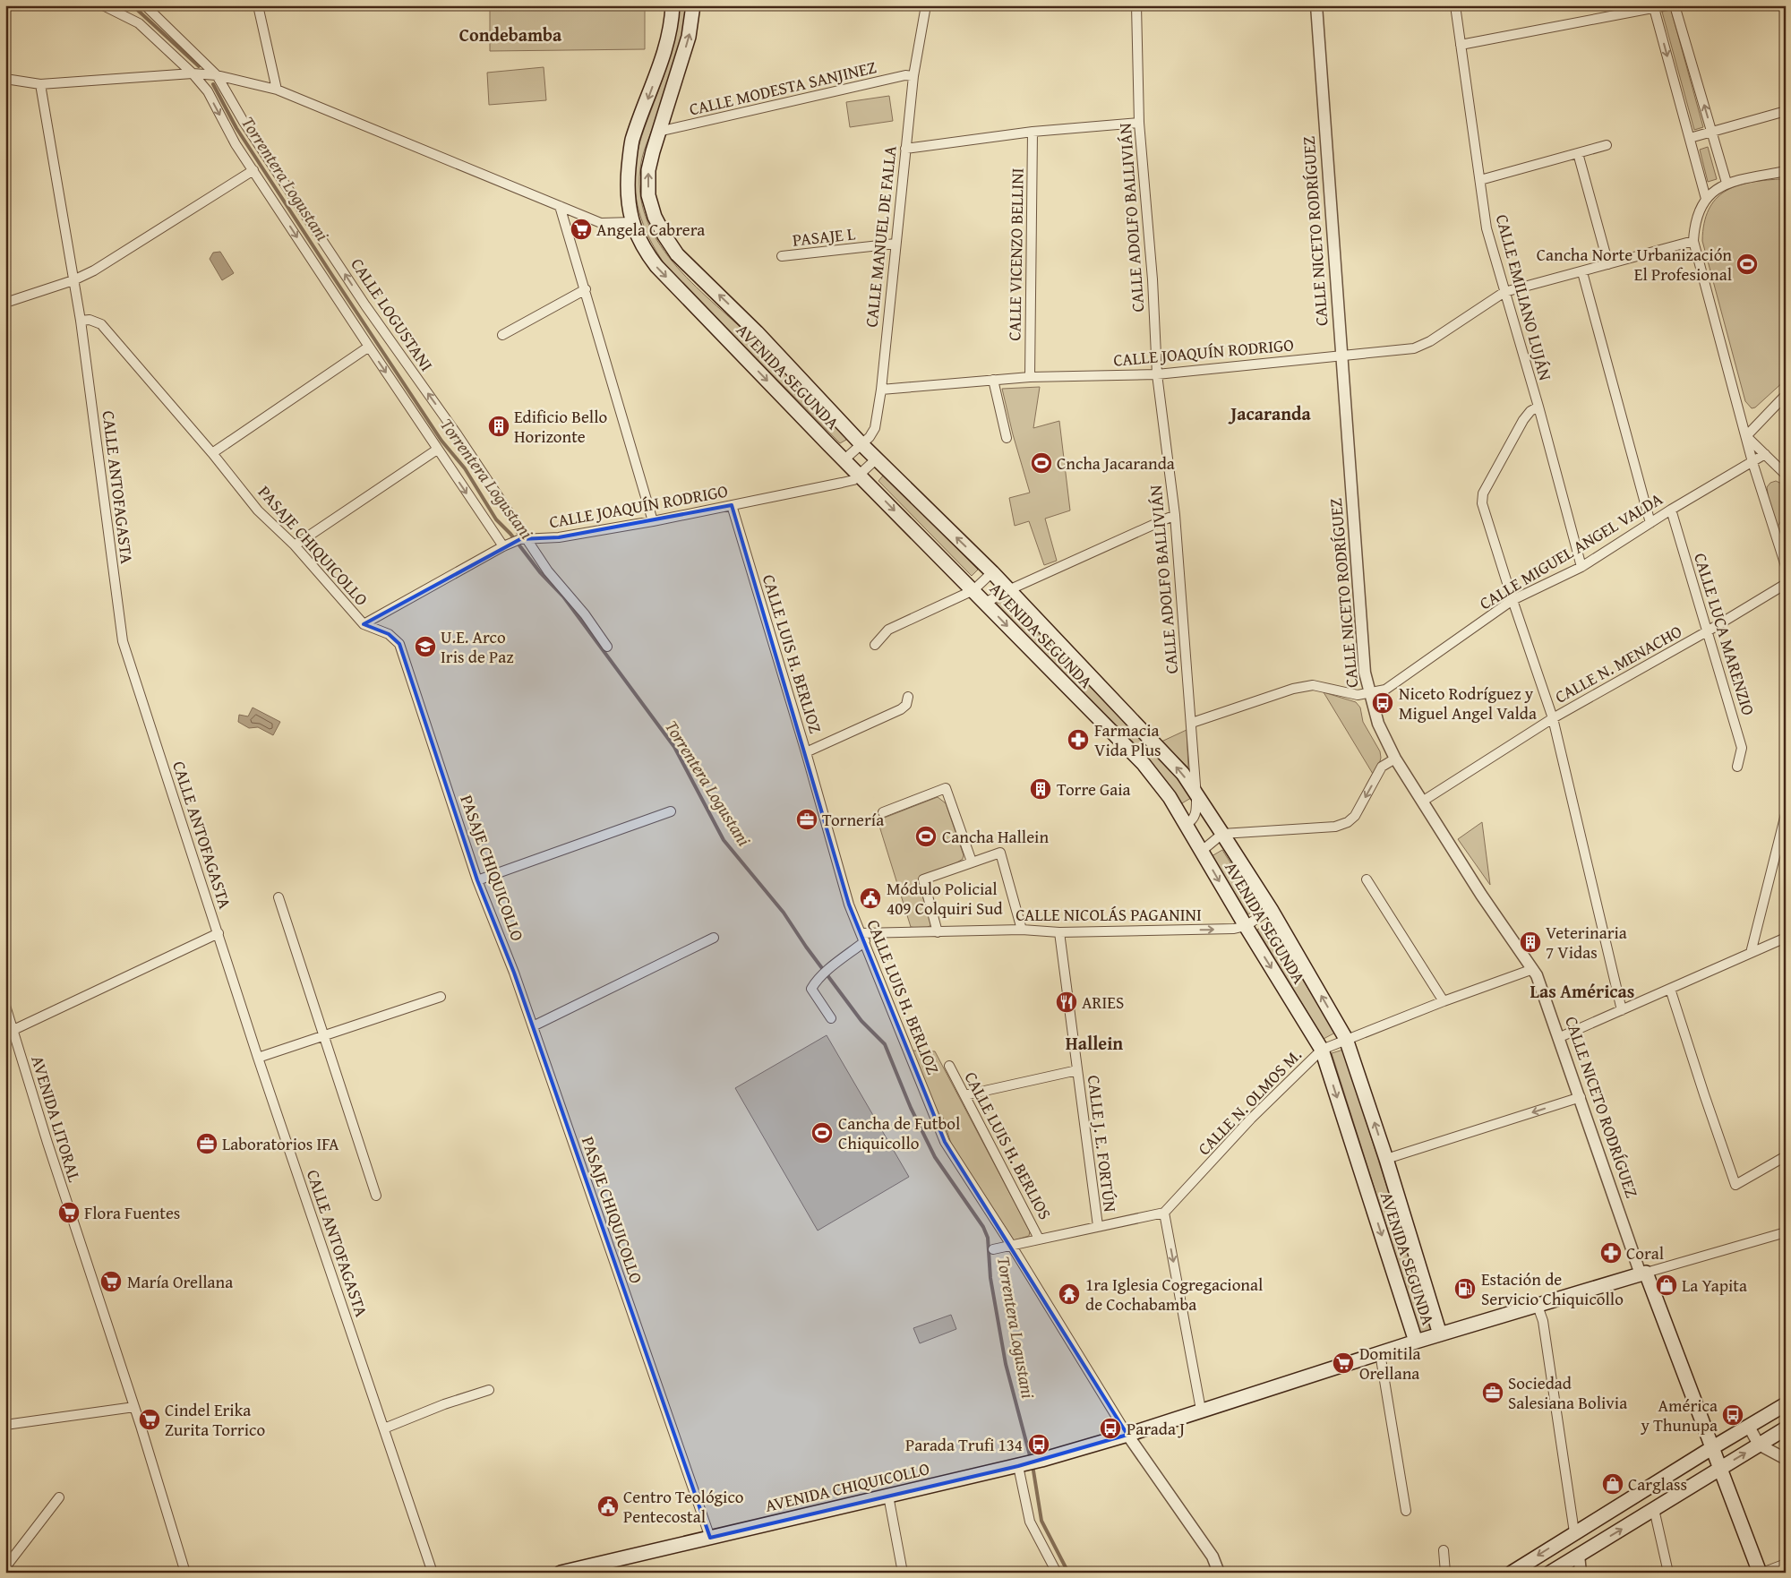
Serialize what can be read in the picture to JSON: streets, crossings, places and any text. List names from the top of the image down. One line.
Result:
{"streets":{"main road":["CALLE NICETO RODRÍGUEZ","AVENIDA SEGUNDA","AVENIDA CHIQUICOLLO"],"street":["CALLE MODESTA SANJINEZ","CALLE ADOLFO BALLIVIÁN","PASAJE L","CALLE MANUEL DE FALLA","CALLE VICENZO BELLINI","CALLE EMILIANO LUJÁN","CALLE LOGUSTANI","CALLE JOAQUÍN RODRIGO","CALLE ANTOFAGASTA","PASAJE CHIQUICOLLO","CALLE MIGUEL ANGEL VALDA","CALLE LUCA MARENZIO","CALLE LUIS H. BERLIOZ","CALLE N. MENACHO","CALLE NICOLÁS PAGANINI","CALLE N. OLMOS M.","AVENIDA LITORAL","CALLE J. E. FORTÚN","CALLE LUIS H. BERLIOS"]},"crossings":[["CALLE MODESTA SANJINEZ","CALLE MANUEL DE FALLA"],["CALLE MODESTA SANJINEZ","AVENIDA SEGUNDA"],["CALLE ADOLFO BALLIVIÁN","CALLE JOAQUÍN RODRIGO"],["CALLE ADOLFO BALLIVIÁN","AVENIDA SEGUNDA"],["CALLE ADOLFO BALLIVIÁN","CALLE MIGUEL ANGEL VALDA"],["CALLE NICETO RODRÍGUEZ","CALLE JOAQUÍN RODRIGO"],["CALLE NICETO RODRÍGUEZ","CALLE MIGUEL ANGEL VALDA"],["CALLE NICETO RODRÍGUEZ","CALLE N. MENACHO"],["CALLE NICETO RODRÍGUEZ","CALLE N. OLMOS M."],["CALLE NICETO RODRÍGUEZ","AVENIDA CHIQUICOLLO"],["PASAJE L","CALLE MANUEL DE FALLA"],["CALLE MANUEL DE FALLA","CALLE JOAQUÍN RODRIGO"],["CALLE MANUEL DE FALLA","AVENIDA SEGUNDA"],["CALLE VICENZO BELLINI","CALLE JOAQUÍN RODRIGO"],["CALLE EMILIANO LUJÁN","CALLE JOAQUÍN RODRIGO"],["CALLE EMILIANO LUJÁN","CALLE MIGUEL ANGEL VALDA"],["CALLE LOGUSTANI","CALLE JOAQUÍN RODRIGO"],["CALLE JOAQUÍN RODRIGO","AVENIDA SEGUNDA"],["CALLE JOAQUÍN RODRIGO","PASAJE CHIQUICOLLO"],["CALLE JOAQUÍN RODRIGO","CALLE LUIS H. BERLIOZ"],["AVENIDA SEGUNDA","CALLE NICOLÁS PAGANINI"],["AVENIDA SEGUNDA","CALLE N. OLMOS M."],["AVENIDA SEGUNDA","AVENIDA CHIQUICOLLO"],["CALLE ANTOFAGASTA","PASAJE CHIQUICOLLO"],["PASAJE CHIQUICOLLO","AVENIDA CHIQUICOLLO"],["CALLE MIGUEL ANGEL VALDA","CALLE LUCA MARENZIO"],["CALLE LUCA MARENZIO","CALLE N. MENACHO"],["CALLE LUIS H. BERLIOZ","CALLE NICOLÁS PAGANINI"],["CALLE LUIS H. BERLIOZ","AVENIDA CHIQUICOLLO"],["CALLE NICOLÁS PAGANINI","CALLE J. E. FORTÚN"]],"one_way":["CALLE NICOLÁS PAGANINI"],"districts":["Condebamba","Jacaranda","Las Américas","Hallein"],"water":["Torrentera Logustani"],"places":{"supermarket":["Angela Cabrera","Flora Fuentes","María Orellana","Domitila Orellana","Cindel Erika Zurita Torrico"],"sports":["Cancha Norte Urbanización El Profesional","Cncha Jacaranda","Cancha Hallein","Cancha de Futbol Chiquicollo"],"building":["Edificio Bello Horizonte","Torre Gaia","Veterinaria 7 Vidas"],"school or university":["U.E. Arco Iris de Paz"],"bus stop":["Niceto Rodríguez y Miguel Angel Valda","América y Thunupa","Parada J","Parada Trufi 134"],"pharmacy":["Farmacia Vida Plus","Coral"],"office":["Tornería","Laboratorios IFA","Sociedad Salesiana Bolivia"],"public building":["Módulo Policial 409 Colquiri Sud","Centro Teológico Pentecostal"],"restaurant":["ARIES"],"shop":["La Yapita","Carglass"],"fuel station":["Estación de Servicio Chiquicollo"],"temple":["1ra Iglesia Cogregacional de Cochabamba"]}}
